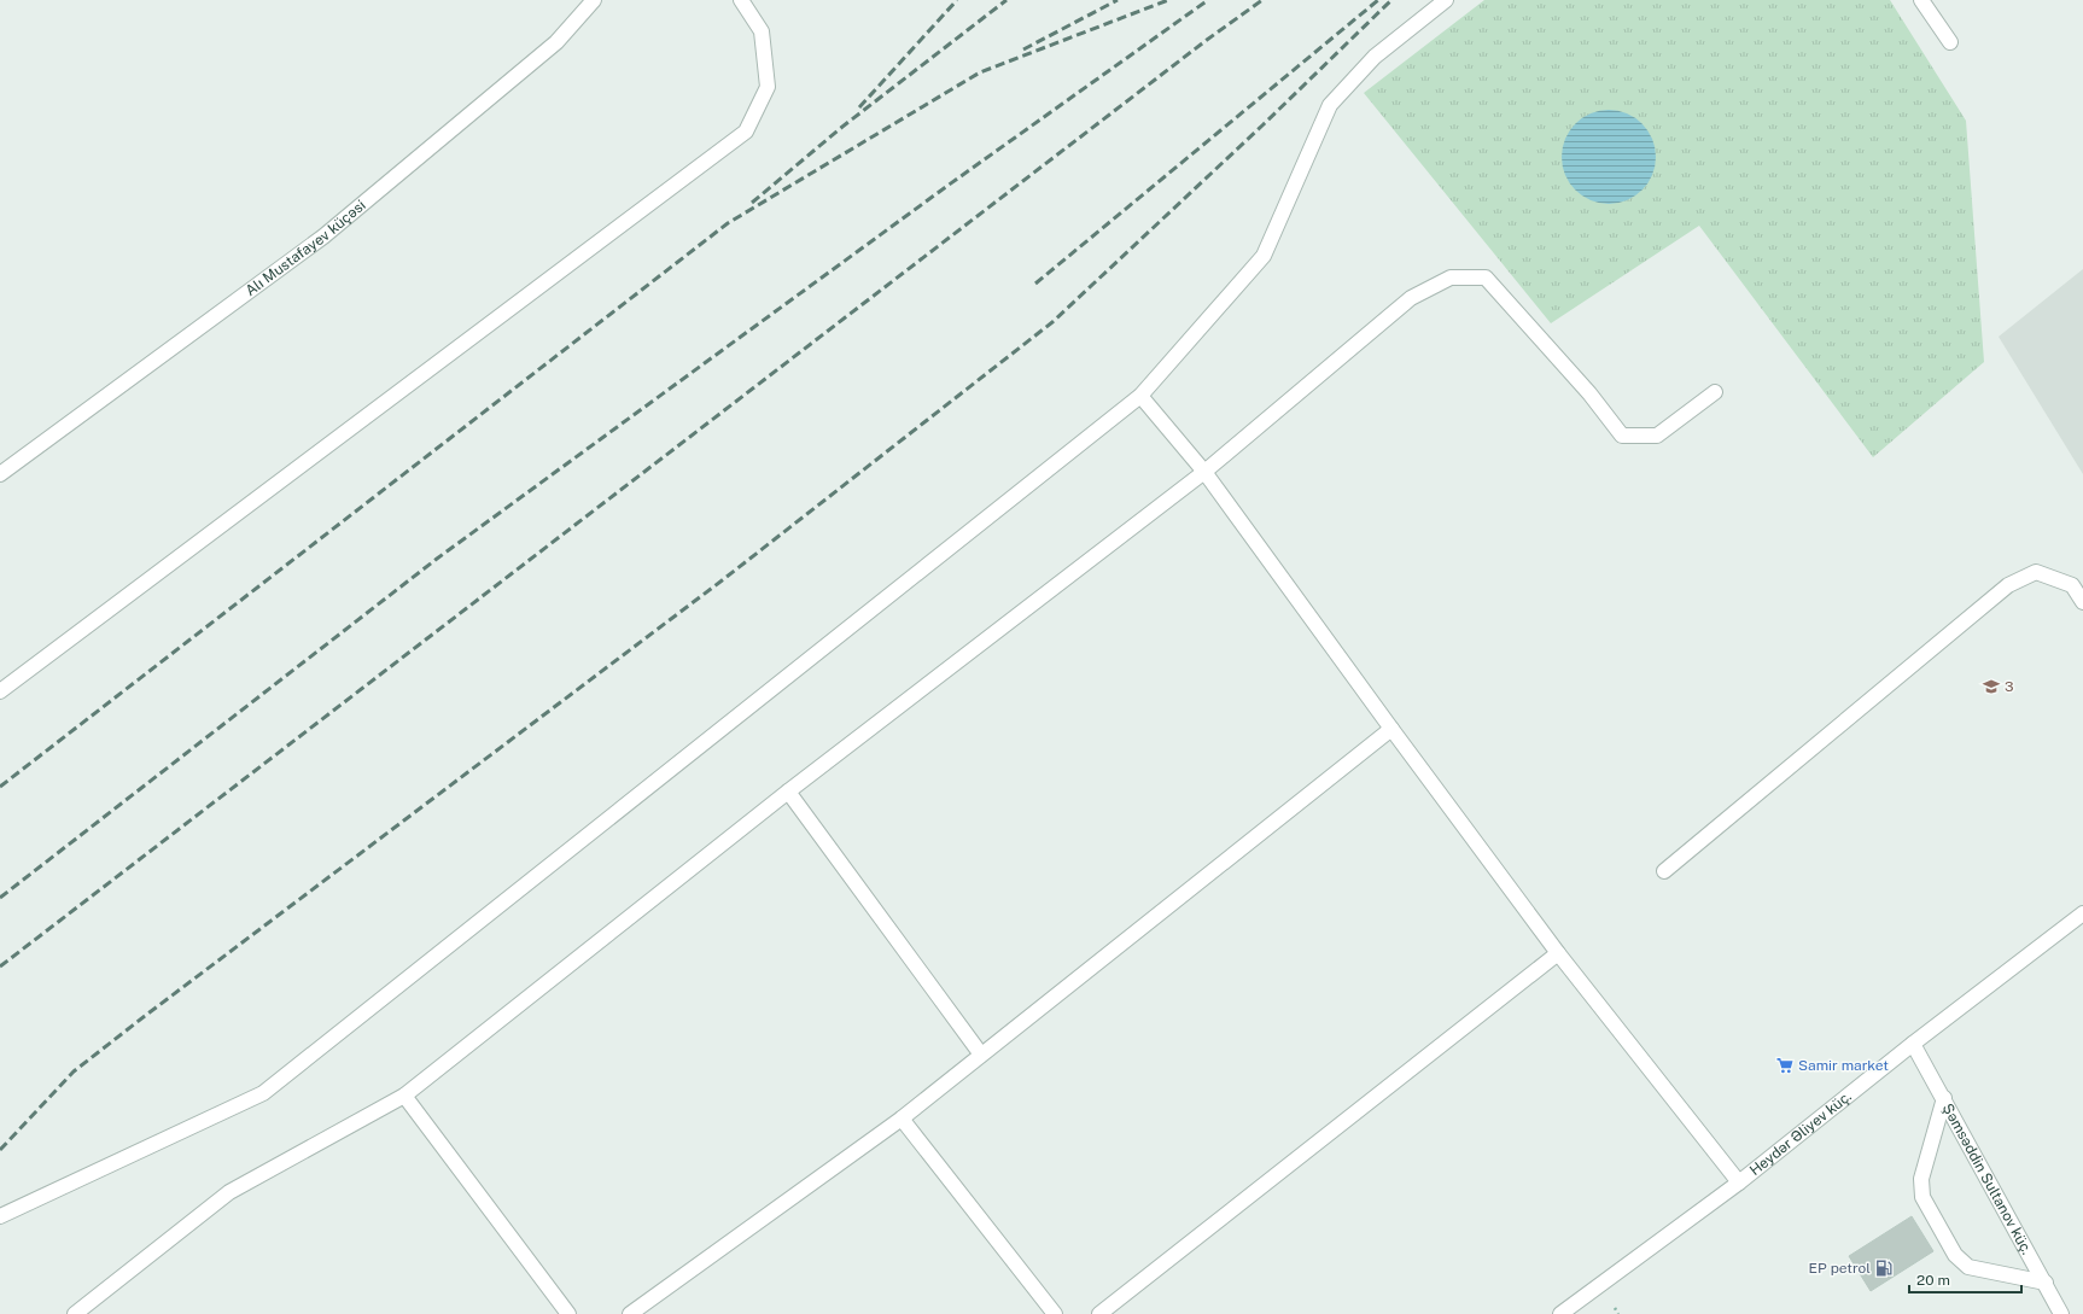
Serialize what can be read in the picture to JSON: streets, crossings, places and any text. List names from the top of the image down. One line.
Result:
{"streets":{"street":["Alı Mustafayev küçəsi","Heydər Əliyev küç.","Şəmsəddin Sultanov küç."]},"crossings":[["Heydər Əliyev küç.","Şəmsəddin Sultanov küç."]],"places":{"school or university":["3"],"supermarket":["Samir market"],"fuel station":["EP petrol"]},"scale_bar":"20 m"}
